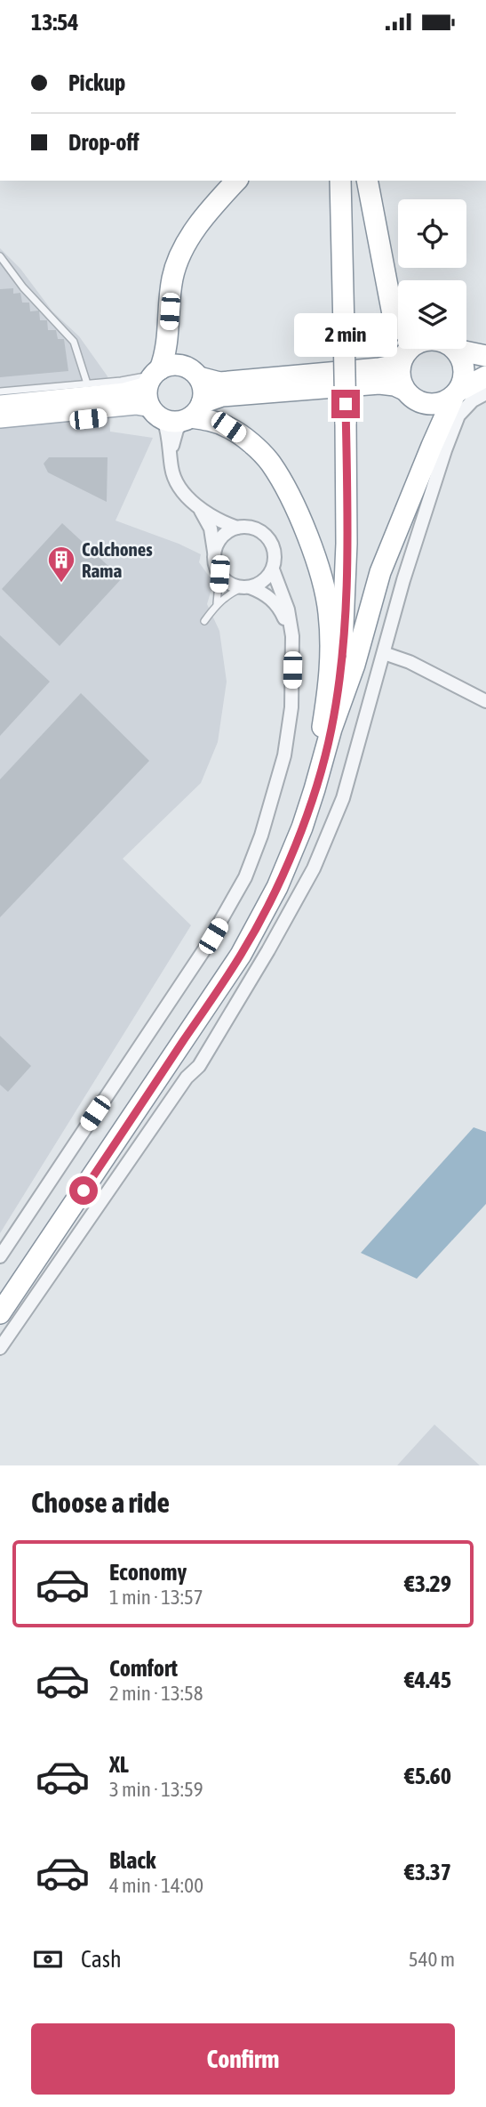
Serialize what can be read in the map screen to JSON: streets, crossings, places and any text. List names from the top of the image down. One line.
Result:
{"places":{"building":["Colchones Rama"]},"page":{"status":"13:54","banner":["Pickup","Drop-off"],"bubble":"2 min","heading":"Choose a ride","list":[{"name":"Economy","note":"1 min · 13:57","value":"€3.29"},{"name":"Comfort","note":"2 min · 13:58","value":"€4.45"},{"name":"XL","note":"3 min · 13:59","value":"€5.60"},{"name":"Black","note":"4 min · 14:00","value":"€3.37"}],"pay":["Cash","540 m"],"buttons":"Confirm"}}
